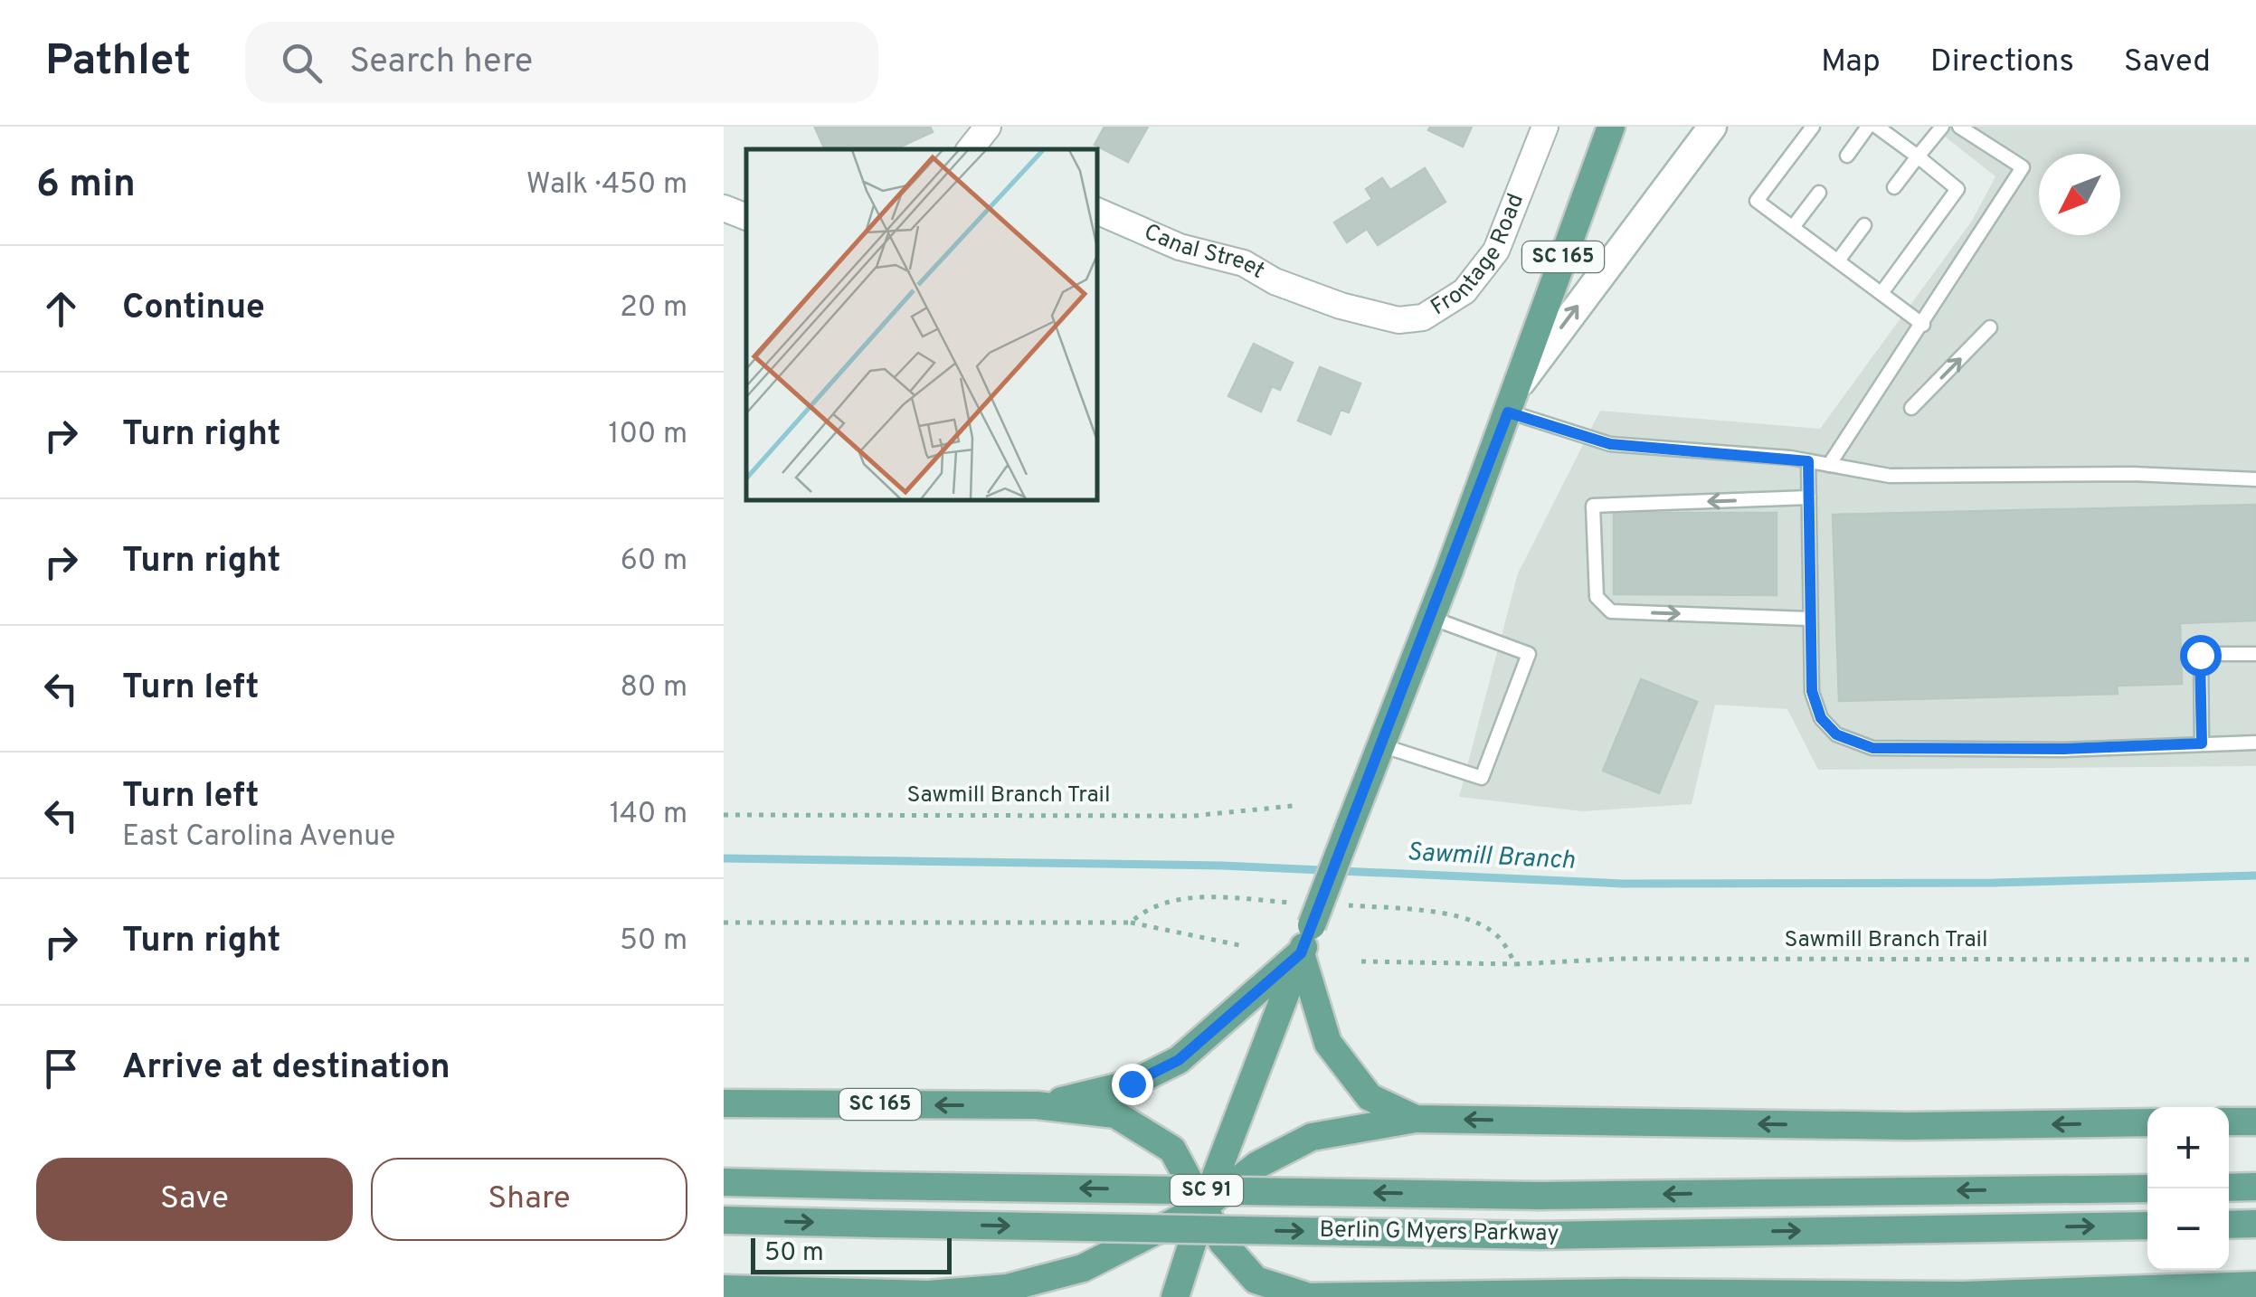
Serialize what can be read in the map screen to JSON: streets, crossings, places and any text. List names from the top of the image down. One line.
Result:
{"streets":{"main road":["SC 165","SC 91","Berlin G Myers Parkway"],"street":["Frontage Road","Canal Street"],"path":["Sawmill Branch Trail"]},"crossings":[["Frontage Road","Canal Street"]],"water":["Sawmill Branch"],"scale_bar":"50 m","north":"bottom left","page":{"header":"Pathlet","search":"Search here","nav":["Map","Directions","Saved"],"heading":["6 min","Walk · 450 m"],"list":[["Continue","20 m"],["Turn right","100 m"],["Turn right","60 m"],["Turn left","80 m"],["Turn left","East Carolina Avenue","140 m"],["Turn right","50 m"],"Arrive at destination"],"map_buttons":["+","−"],"buttons":["Save","Share"],"scale":"50 m"}}
